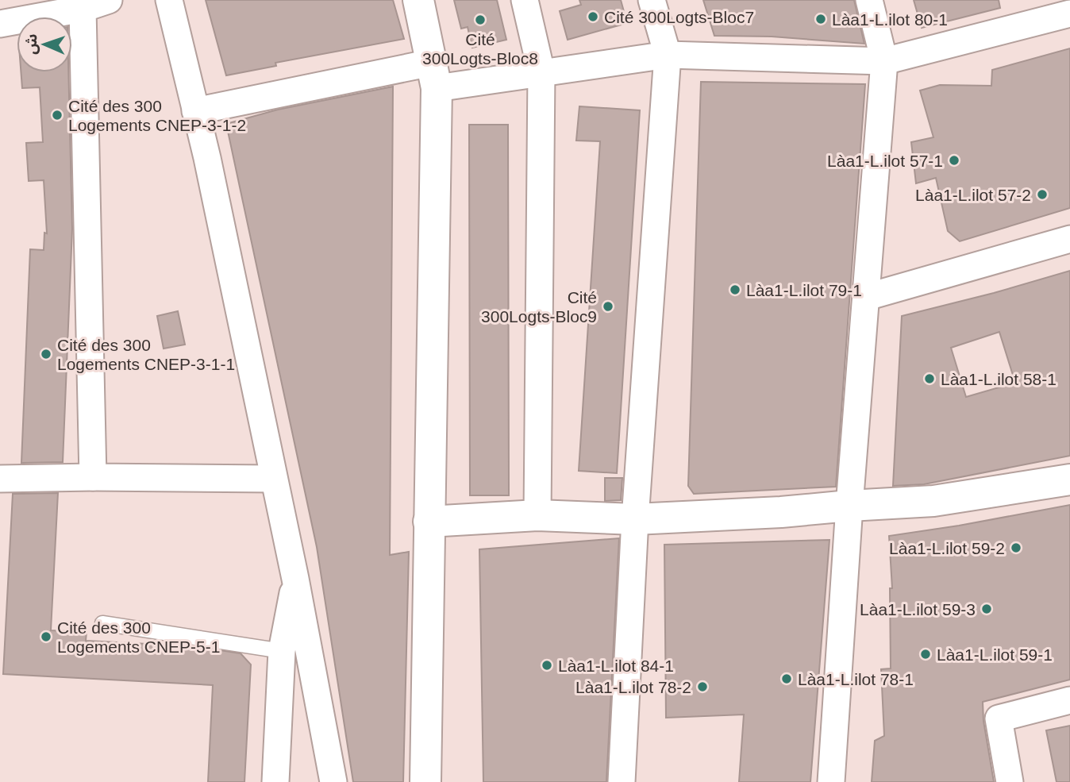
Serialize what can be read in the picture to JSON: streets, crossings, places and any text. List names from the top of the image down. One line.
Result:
{"places":["Cité 300Logts-Bloc7","Làa1-L.ilot 80-1","Cité 300Logts-Bloc8","Cité des 300 Logements CNEP-3-1-2","Làa1-L.ilot 57-1","Làa1-L.ilot 57-2","Làa1-L.ilot 79-1","Cité 300Logts-Bloc9","Cité des 300 Logements CNEP-3-1-1","Làa1-L.ilot 58-1","Làa1-L.ilot 59-2","Làa1-L.ilot 59-3","Cité des 300 Logements CNEP-5-1","Làa1-L.ilot 59-1","Làa1-L.ilot 84-1","Làa1-L.ilot 78-1","Làa1-L.ilot 78-2"],"north":"left"}
